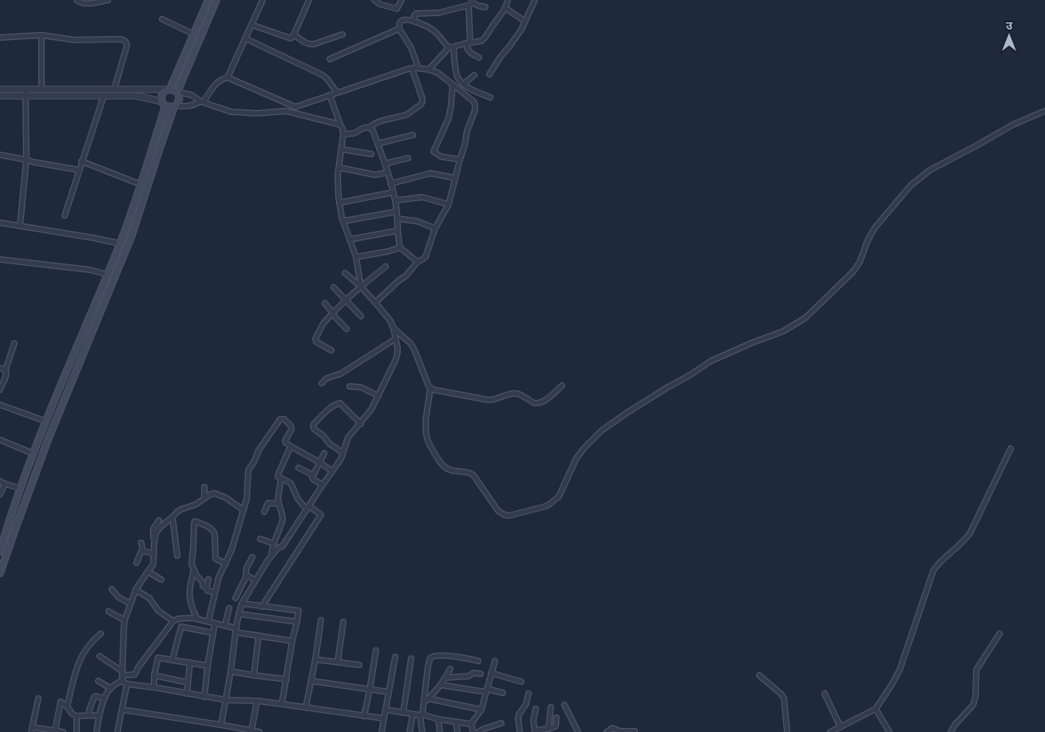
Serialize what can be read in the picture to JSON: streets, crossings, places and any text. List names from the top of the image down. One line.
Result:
{"north":"top"}
